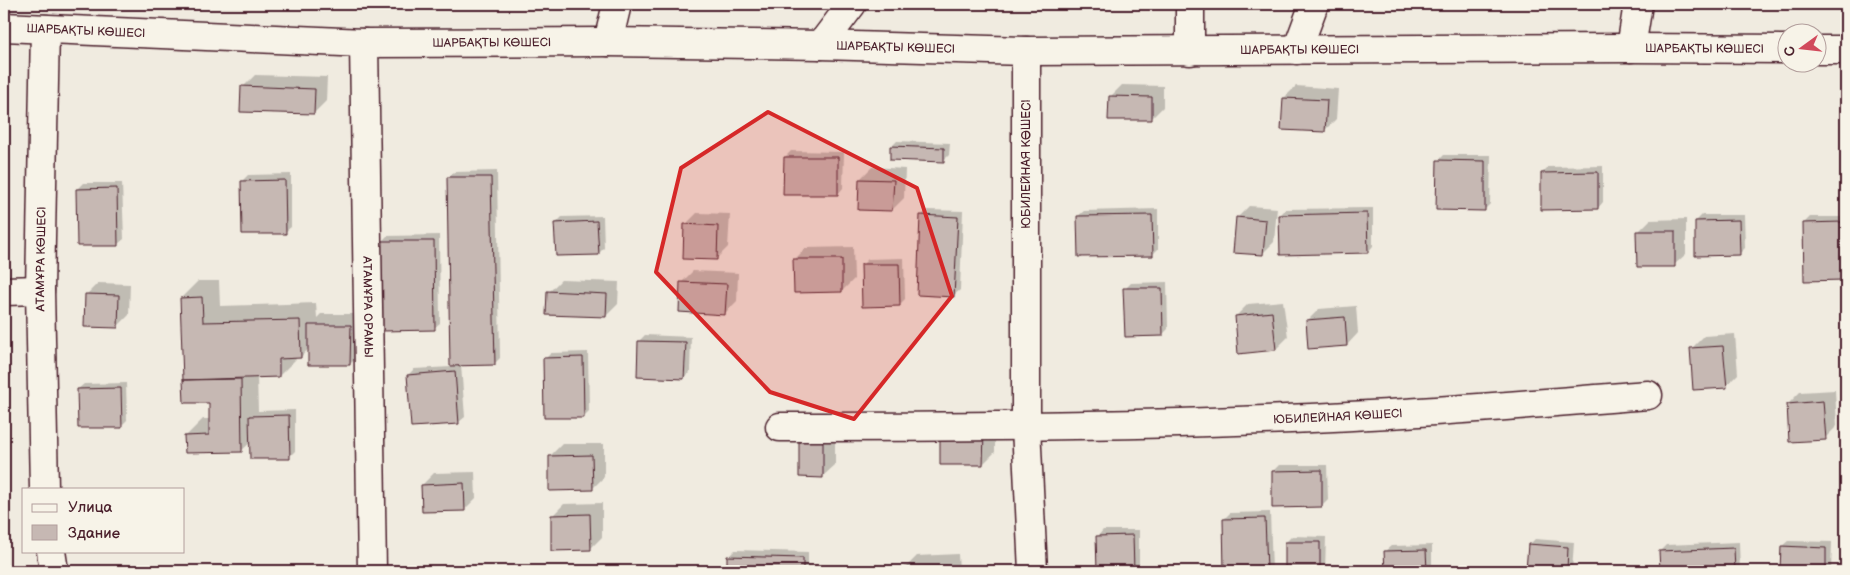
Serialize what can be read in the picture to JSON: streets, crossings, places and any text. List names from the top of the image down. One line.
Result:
{"streets":{"street":["ШАРБАҚТЫ КӨШЕСІ","ЮБИЛЕЙНАЯ КӨШЕСІ","АТАМҰРА КӨШЕСІ","АТАМҰРА ОРАМЫ"]},"crossings":[["ШАРБАҚТЫ КӨШЕСІ","ЮБИЛЕЙНАЯ КӨШЕСІ"],["ШАРБАҚТЫ КӨШЕСІ","АТАМҰРА КӨШЕСІ"],["ШАРБАҚТЫ КӨШЕСІ","АТАМҰРА ОРАМЫ"]],"legend":["Улица","Здание"],"north":"left"}
